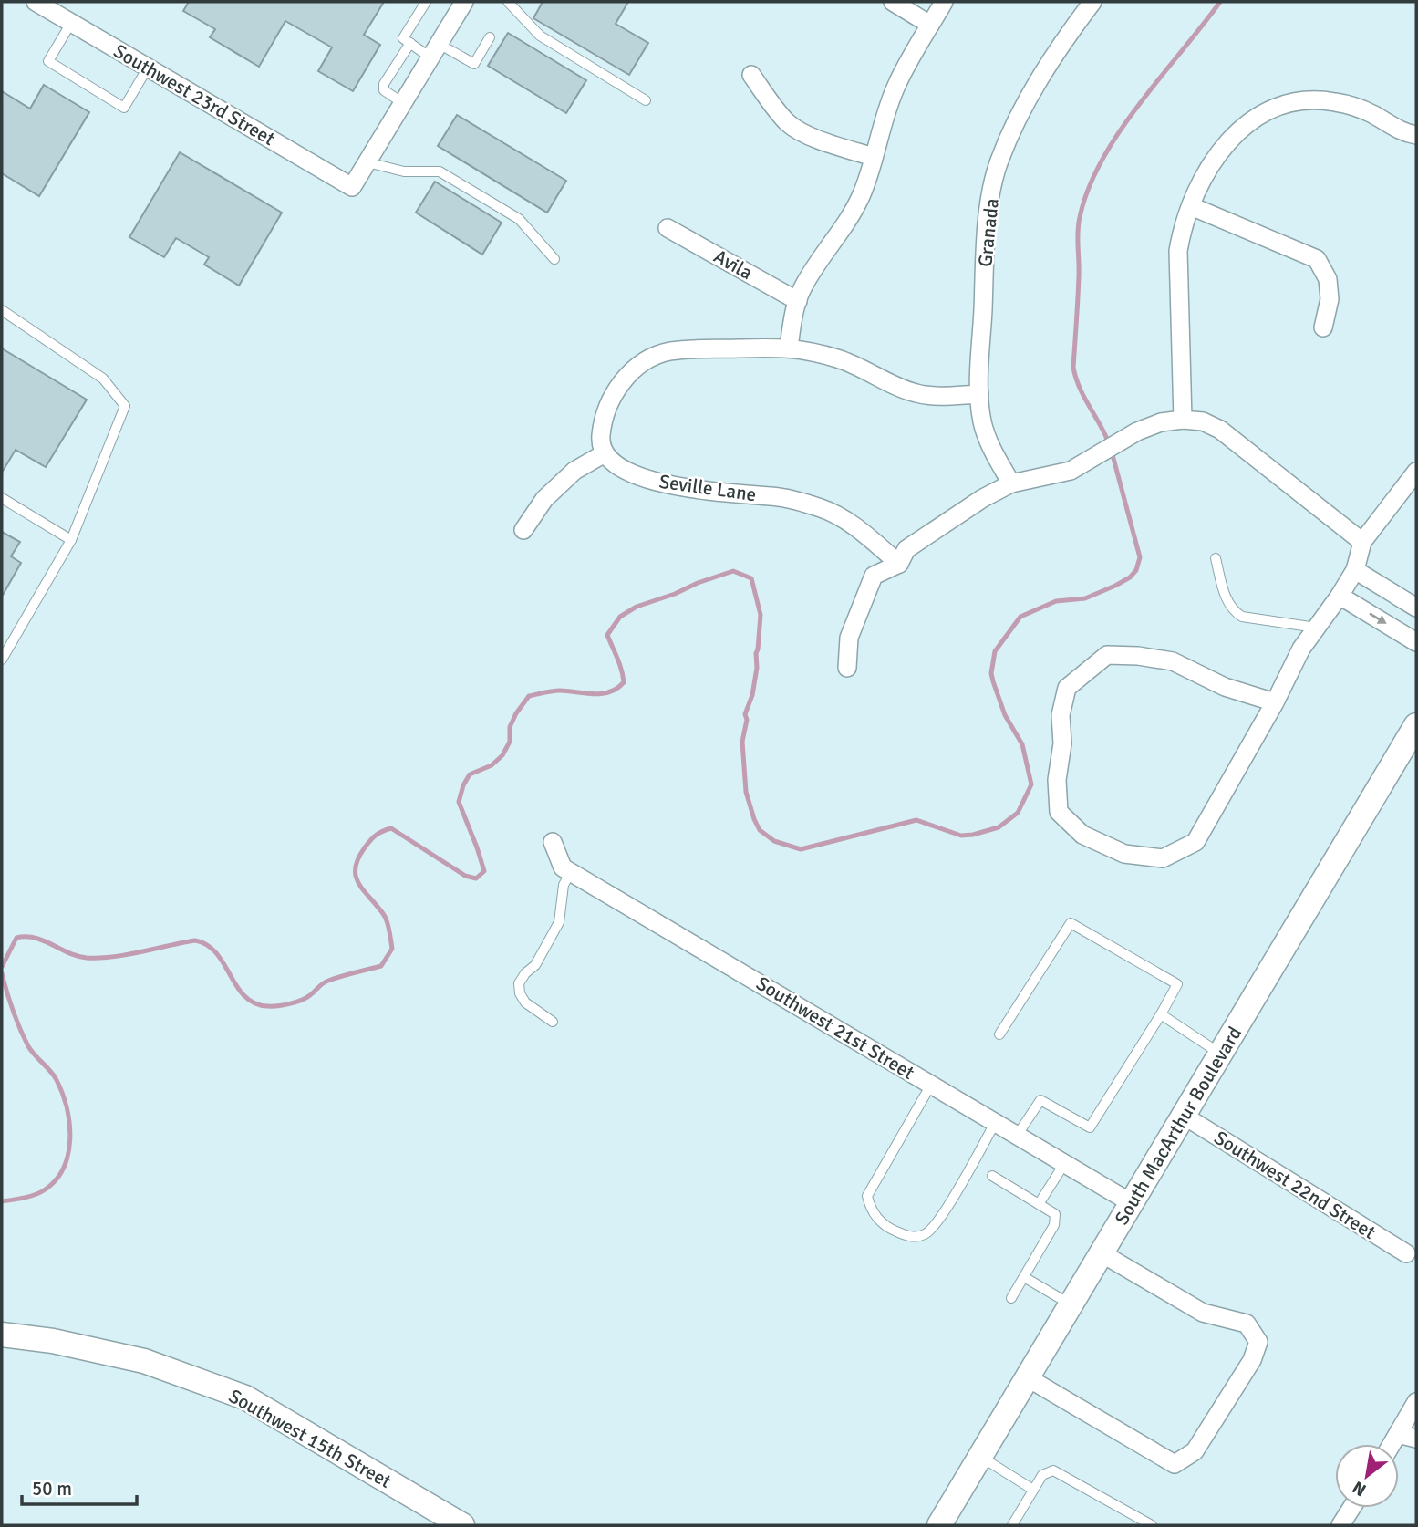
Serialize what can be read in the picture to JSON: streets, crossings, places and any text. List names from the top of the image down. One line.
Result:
{"streets":{"main road":["South MacArthur Boulevard","Southwest 15th Street"],"street":["Southwest 23rd Street","Granada","Avila","Seville Lane","Southwest 21st Street","Southwest 22nd Street"]},"crossings":[["Southwest 21st Street","South MacArthur Boulevard"],["South MacArthur Boulevard","Southwest 22nd Street"]],"scale_bar":"50 m","north":"bottom left"}
